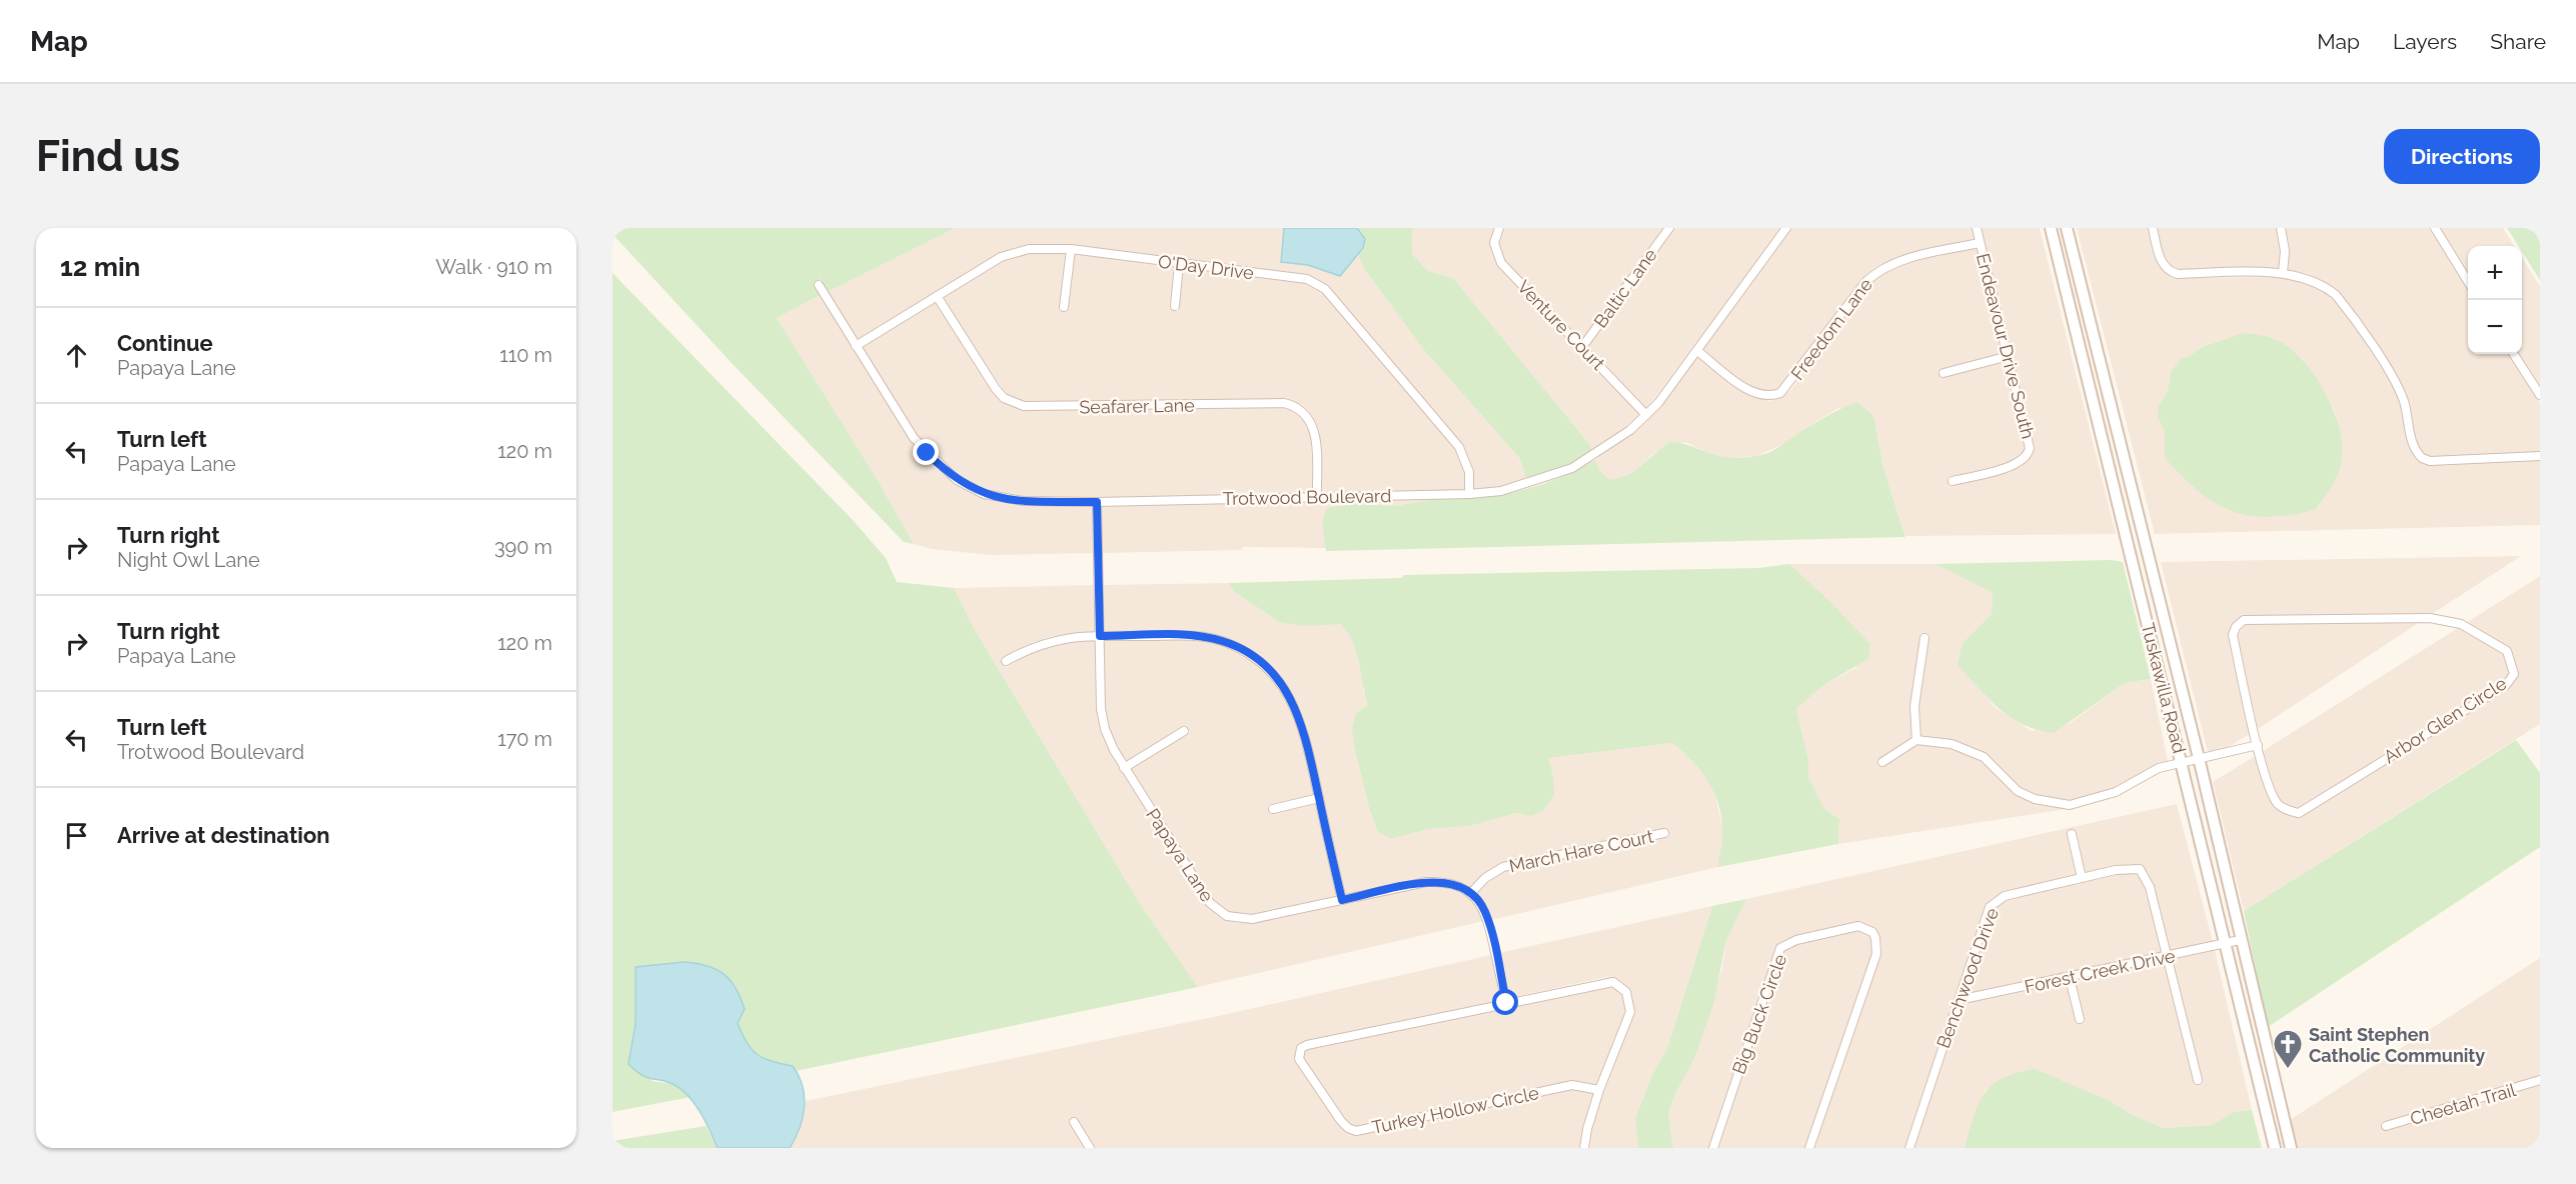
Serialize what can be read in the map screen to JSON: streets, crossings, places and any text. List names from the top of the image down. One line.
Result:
{"streets":{"main road":["Tuskawilla Road"],"street":["O'Day Drive","Baltic Lane","Venture Court","Freedom Lane","Endeavour Drive South","Seafarer Lane","Trotwood Boulevard","Arbor Glen Circle","March Hare Court","Papaya Lane","Forest Creek Drive","Benchwood Drive","Big Buck Circle","Cheetah Trail","Turkey Hollow Circle"]},"crossings":[["O'Day Drive","Seafarer Lane"],["O'Day Drive","Trotwood Boulevard"],["Baltic Lane","Venture Court"],["Venture Court","Trotwood Boulevard"],["Freedom Lane","Endeavour Drive South"],["Freedom Lane","Trotwood Boulevard"],["Seafarer Lane","Trotwood Boulevard"],["Trotwood Boulevard","Papaya Lane"],["Tuskawilla Road","Forest Creek Drive"],["March Hare Court","Papaya Lane"],["Forest Creek Drive","Benchwood Drive"]],"places":{"church":["Saint Stephen Catholic Community"]},"page":{"header":"Map","nav":["Map","Layers","Share"],"buttons":"Directions","title":"Find us","heading":["12 min","Walk · 910 m"],"map_buttons":["+","−"],"list":[["Continue","Papaya Lane","110 m"],["Turn left","Papaya Lane","120 m"],["Turn right","Night Owl Lane","390 m"],["Turn right","Papaya Lane","120 m"],["Turn left","Trotwood Boulevard","170 m"],"Arrive at destination"]}}
